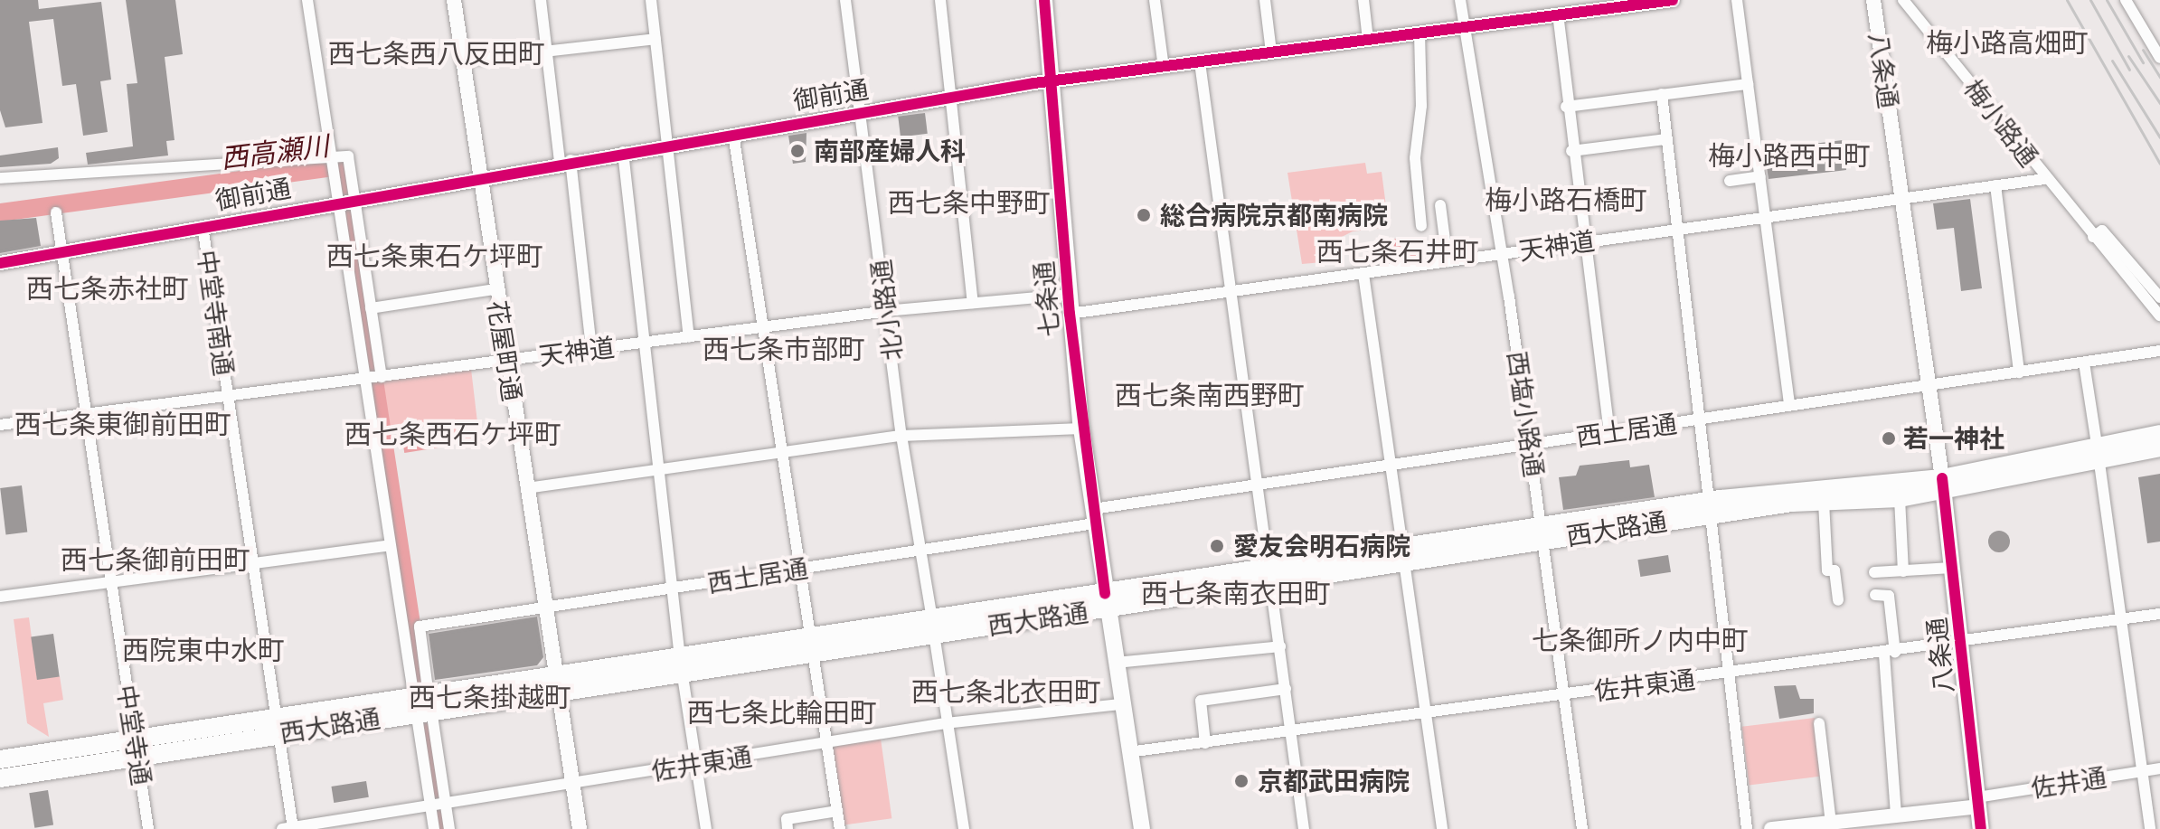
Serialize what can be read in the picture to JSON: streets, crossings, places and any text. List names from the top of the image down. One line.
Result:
{"streets":{"main road":["八条通","七条通","西大路通"],"street":["御前通","梅小路通","天神道","北小路通","中堂寺南通","花屋町通","西塩小路通","西土居通","佐井東通","中堂寺通","佐井通"]},"crossings":[["八条通","天神道"],["八条通","西土居通"],["八条通","西大路通"],["八条通","佐井東通"],["八条通","佐井通"],["御前通","七条通"],["御前通","北小路通"],["御前通","中堂寺南通"],["御前通","花屋町通"],["御前通","西塩小路通"],["御前通","中堂寺通"],["梅小路通","天神道"],["天神道","七条通"],["天神道","北小路通"],["天神道","中堂寺南通"],["天神道","花屋町通"],["天神道","西塩小路通"],["天神道","中堂寺通"],["七条通","西土居通"],["七条通","西大路通"],["七条通","佐井東通"],["北小路通","西土居通"],["北小路通","西大路通"],["北小路通","佐井東通"],["中堂寺南通","西大路通"],["中堂寺南通","佐井東通"],["花屋町通","西土居通"],["花屋町通","西大路通"],["花屋町通","佐井東通"],["西塩小路通","西土居通"],["西塩小路通","西大路通"],["西塩小路通","佐井東通"],["西土居通","西大路通"],["西大路通","中堂寺通"]],"districts":["梅小路高畑町","西七条西八反田町","梅小路西中町","梅小路石橋町","西七条中野町","西七条石井町","西七条東石ケ坪町","西七条赤社町","西七条市部町","西七条南西野町","西七条東御前田町","西七条西石ケ坪町","西七条御前田町","西七条南衣田町","七条御所ノ内中町","西院東中水町","西七条北衣田町","西七条掛越町","西七条比輪田町"],"water":["西高瀬川"],"places":["南部産婦人科","総合病院京都南病院","若一神社","愛友会明石病院","京都武田病院"]}
